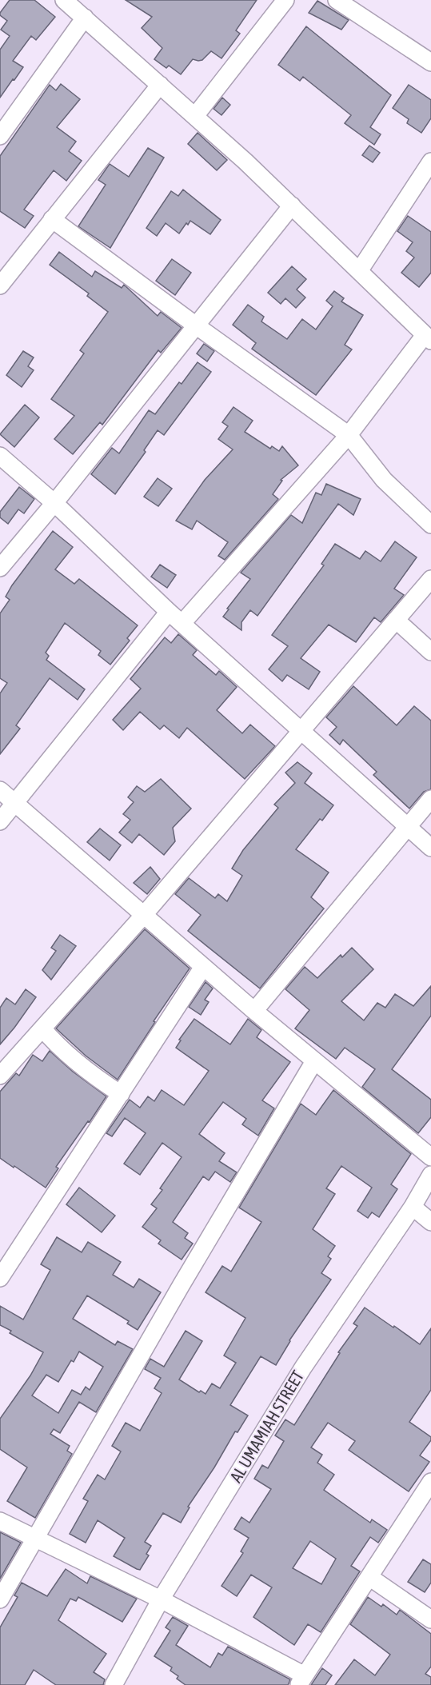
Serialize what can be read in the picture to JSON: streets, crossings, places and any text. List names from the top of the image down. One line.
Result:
{"streets":{"street":["AL UMAMIAH STREET"]}}
